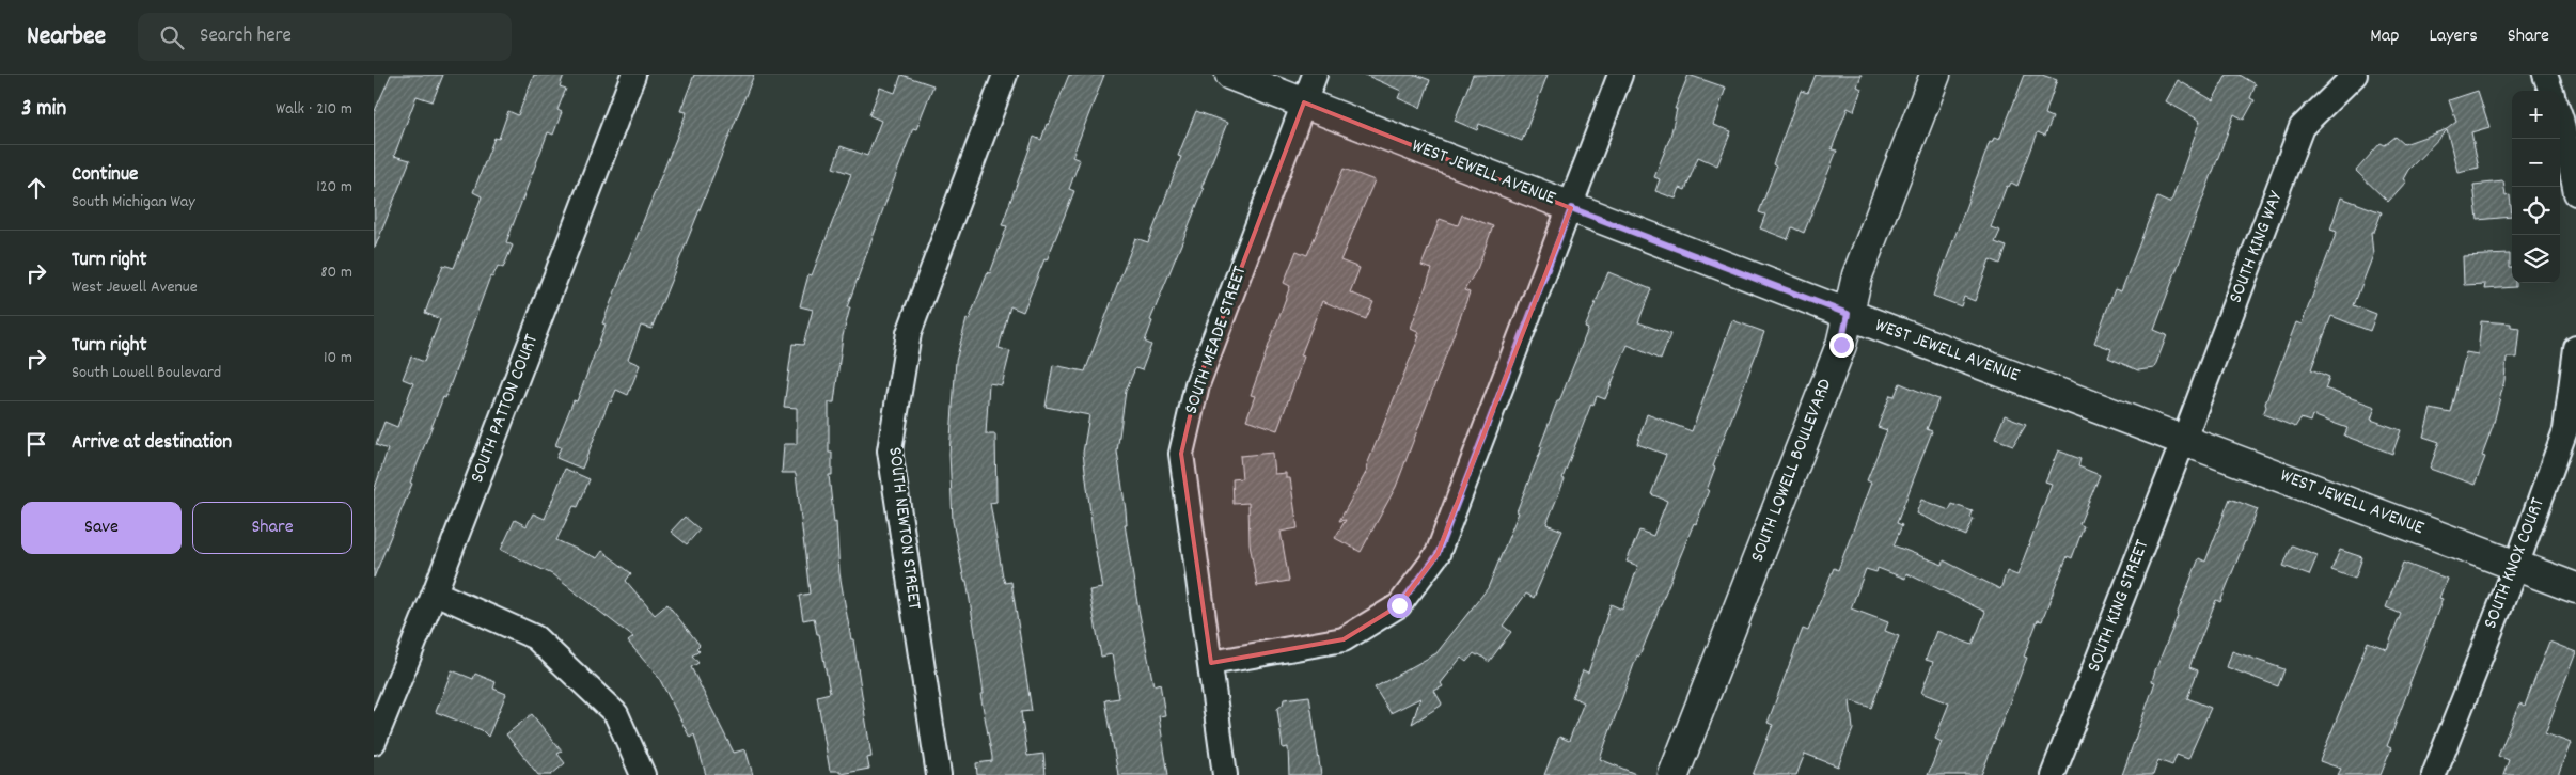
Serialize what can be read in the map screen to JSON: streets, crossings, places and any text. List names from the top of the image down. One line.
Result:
{"streets":{"main road":["WEST JEWELL AVENUE","SOUTH LOWELL BOULEVARD"],"street":["SOUTH KING WAY","SOUTH MEADE STREET","SOUTH PATTON COURT","SOUTH NEWTON STREET","SOUTH KNOX COURT","SOUTH KING STREET"]},"crossings":[["WEST JEWELL AVENUE","SOUTH KING WAY"],["WEST JEWELL AVENUE","SOUTH MEADE STREET"],["WEST JEWELL AVENUE","SOUTH LOWELL BOULEVARD"],["WEST JEWELL AVENUE","SOUTH KNOX COURT"],["WEST JEWELL AVENUE","SOUTH KING STREET"],["SOUTH KING WAY","SOUTH KING STREET"]],"page":{"header":"Nearbee","search":"Search here","nav":["Map","Layers","Share"],"heading":["3 min","Walk · 210 m"],"map_buttons":["+","−"],"list":[["Continue","South Michigan Way","120 m"],["Turn right","West Jewell Avenue","80 m"],["Turn right","South Lowell Boulevard","10 m"],"Arrive at destination"],"buttons":["Save","Share"]}}
